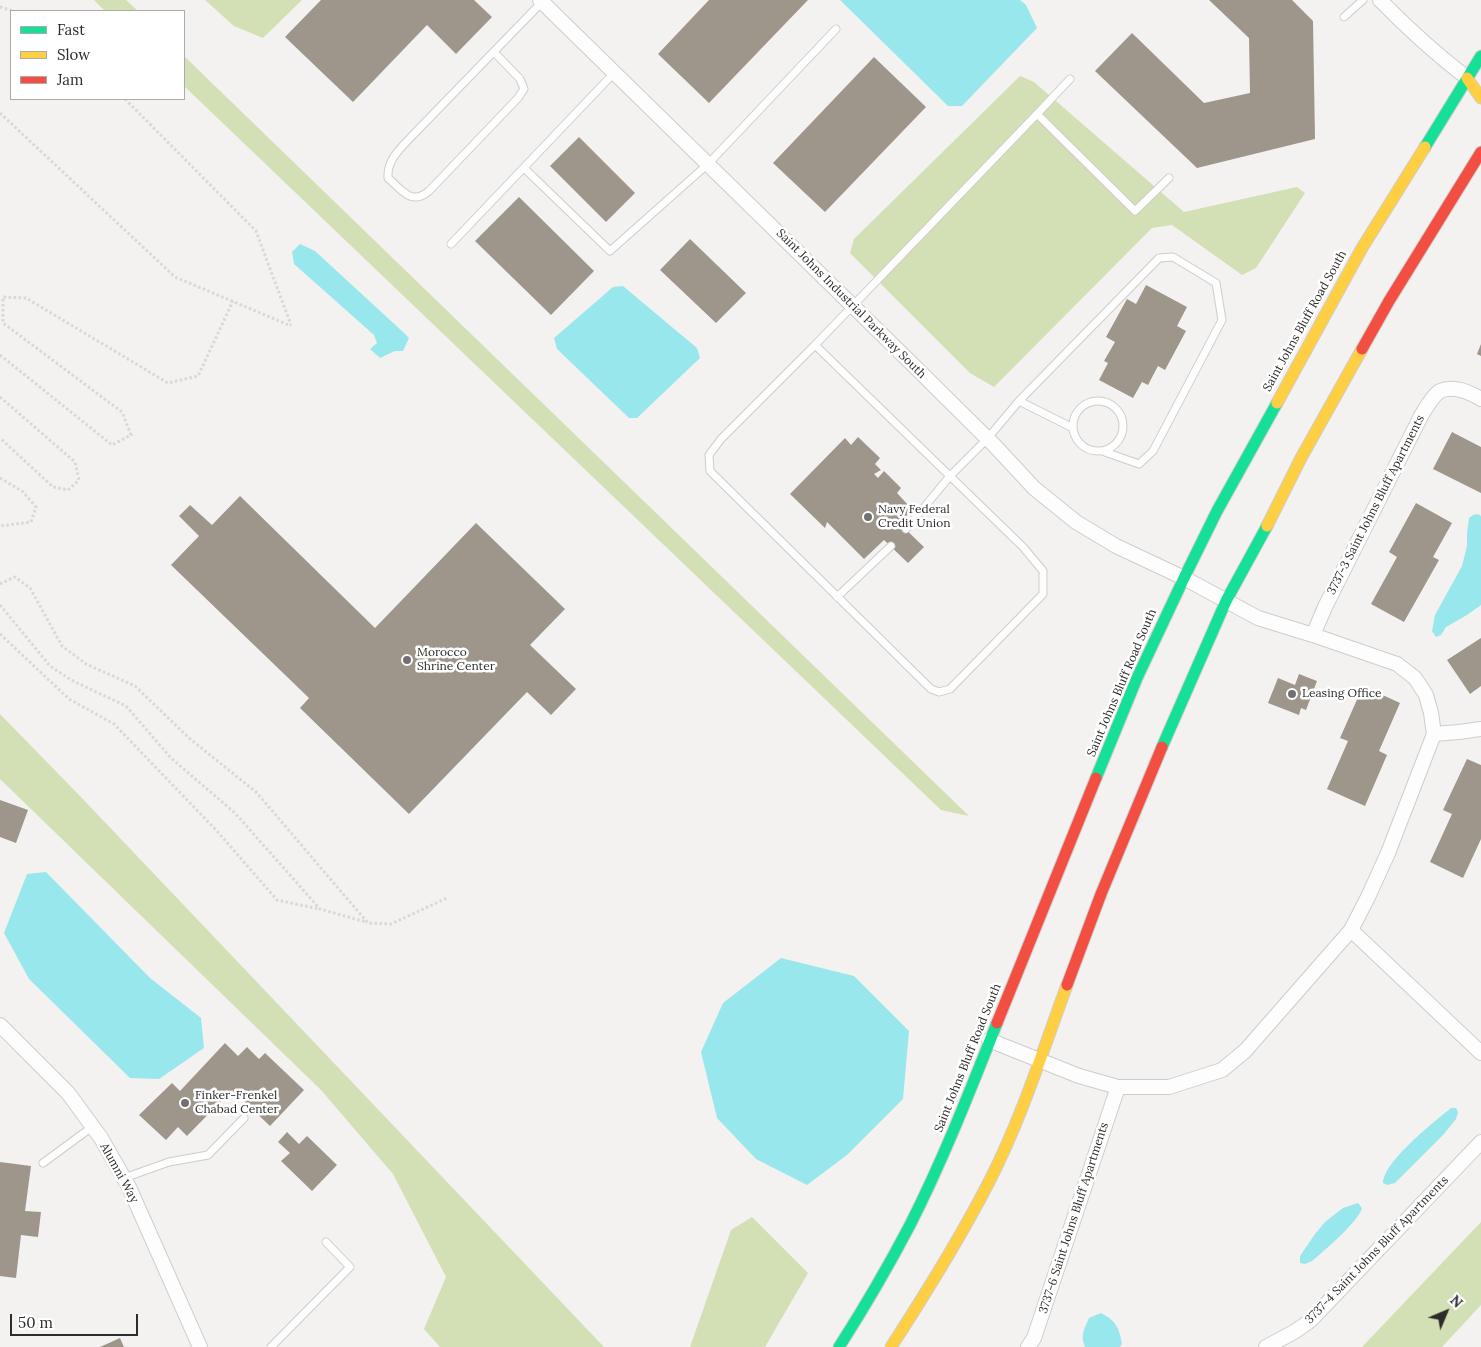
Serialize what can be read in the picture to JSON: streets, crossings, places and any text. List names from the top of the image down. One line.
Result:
{"streets":{"main road":["Saint Johns Bluff Road South"],"street":["Saint Johns Industrial Parkway South","3737-3 Saint Johns Bluff Apartments","Alumni Way","3737-6 Saint Johns Bluff Apartments","3737-4 Saint Johns Bluff Apartments"]},"crossings":[["Saint Johns Industrial Parkway South","Saint Johns Bluff Road South"],["Saint Johns Industrial Parkway South","3737-3 Saint Johns Bluff Apartments"]],"places":["Navy Federal Credit Union","Morocco Shrine Center","Leasing Office","Finker-Frenkel Chabad Center"],"legend":["Fast","Slow","Jam"],"scale_bar":"50 m","north":"top right"}
